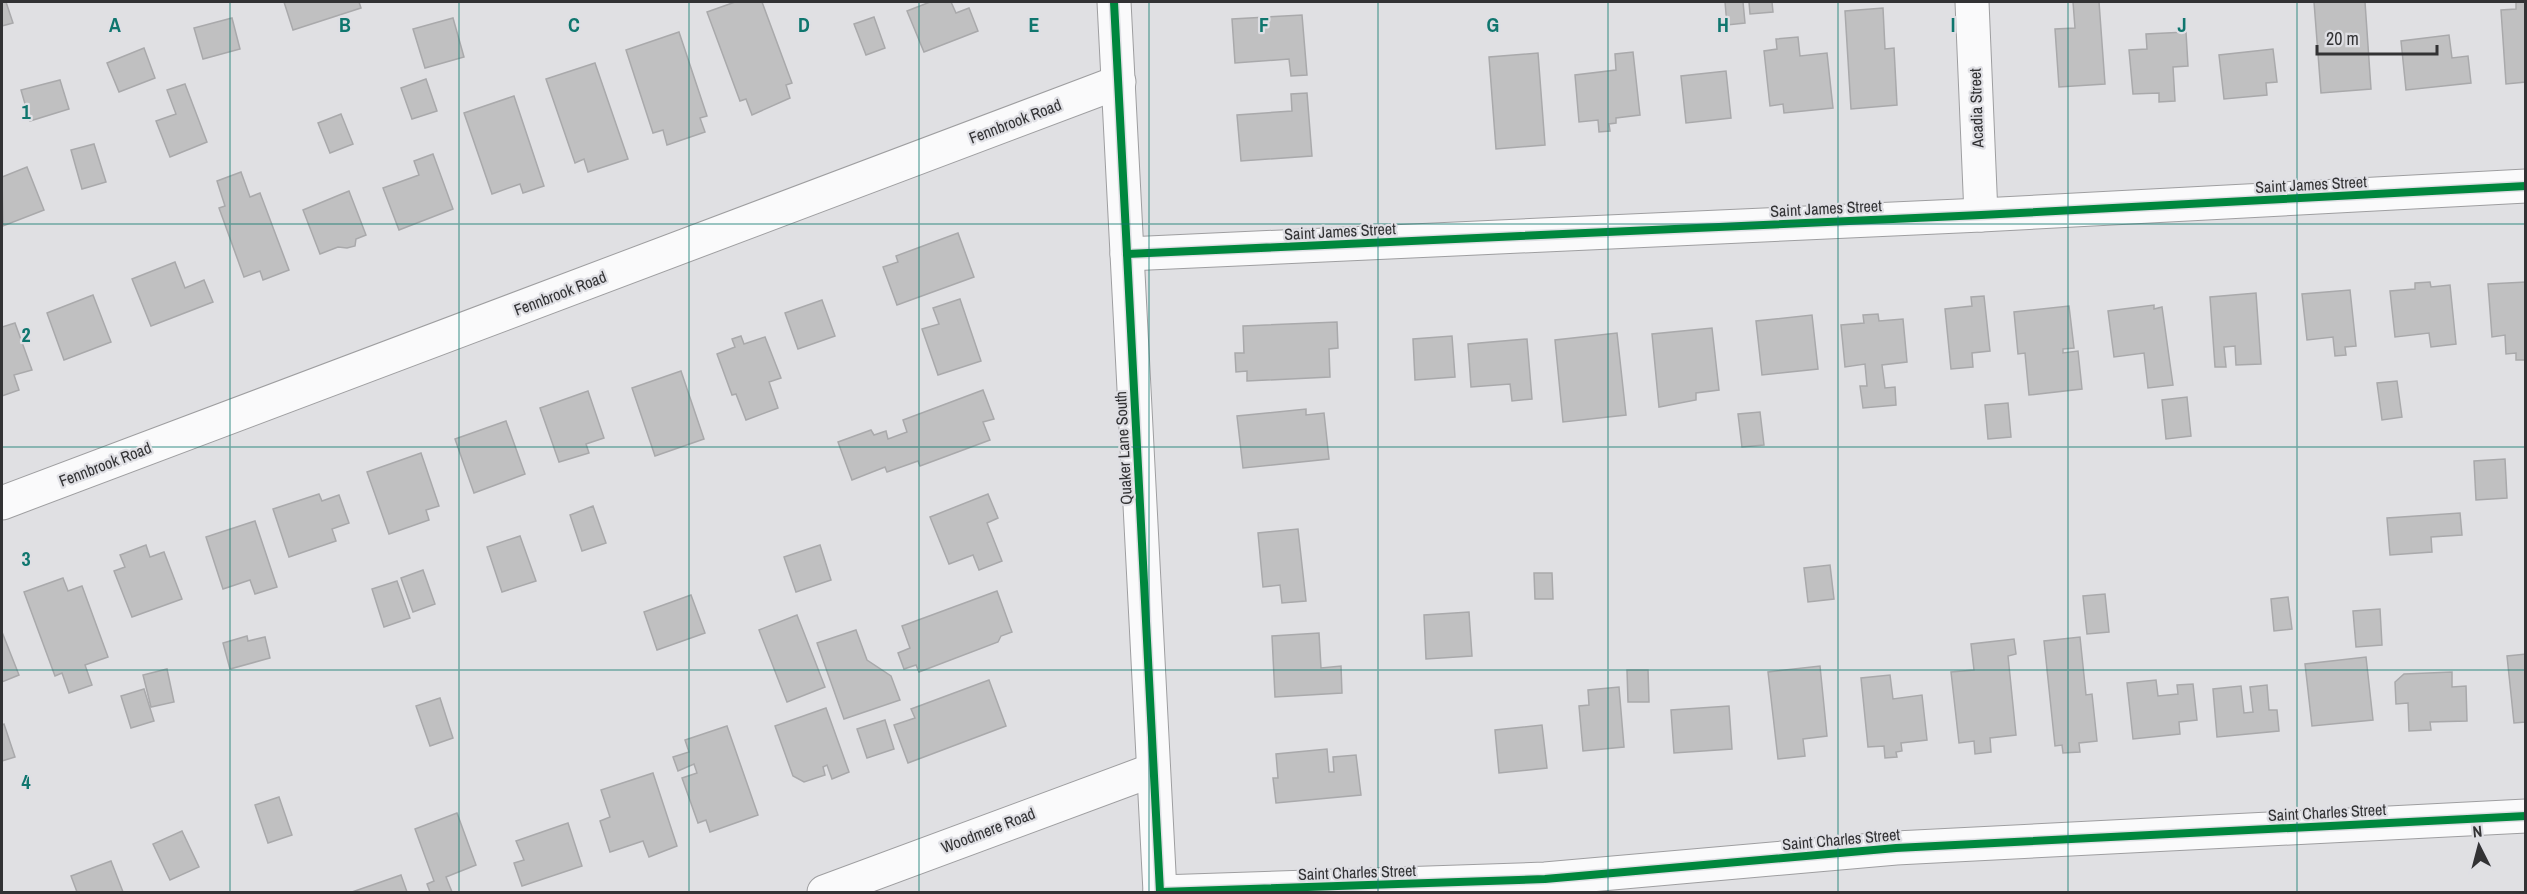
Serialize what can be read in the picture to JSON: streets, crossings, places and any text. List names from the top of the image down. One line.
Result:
{"streets":{"street":["Acadia Street","Fennbrook Road","Saint James Street","Quaker Lane South","Saint Charles Street","Woodmere Road"]},"crossings":[["Acadia Street","Saint James Street"],["Fennbrook Road","Quaker Lane South"],["Saint James Street","Quaker Lane South"],["Quaker Lane South","Saint Charles Street"],["Quaker Lane South","Woodmere Road"]],"scale_bar":"20 m","north":"top","grid":{"columns":["A","B","C","D","E","F","G","H","I","J"],"rows":["1","2","3","4"]}}
